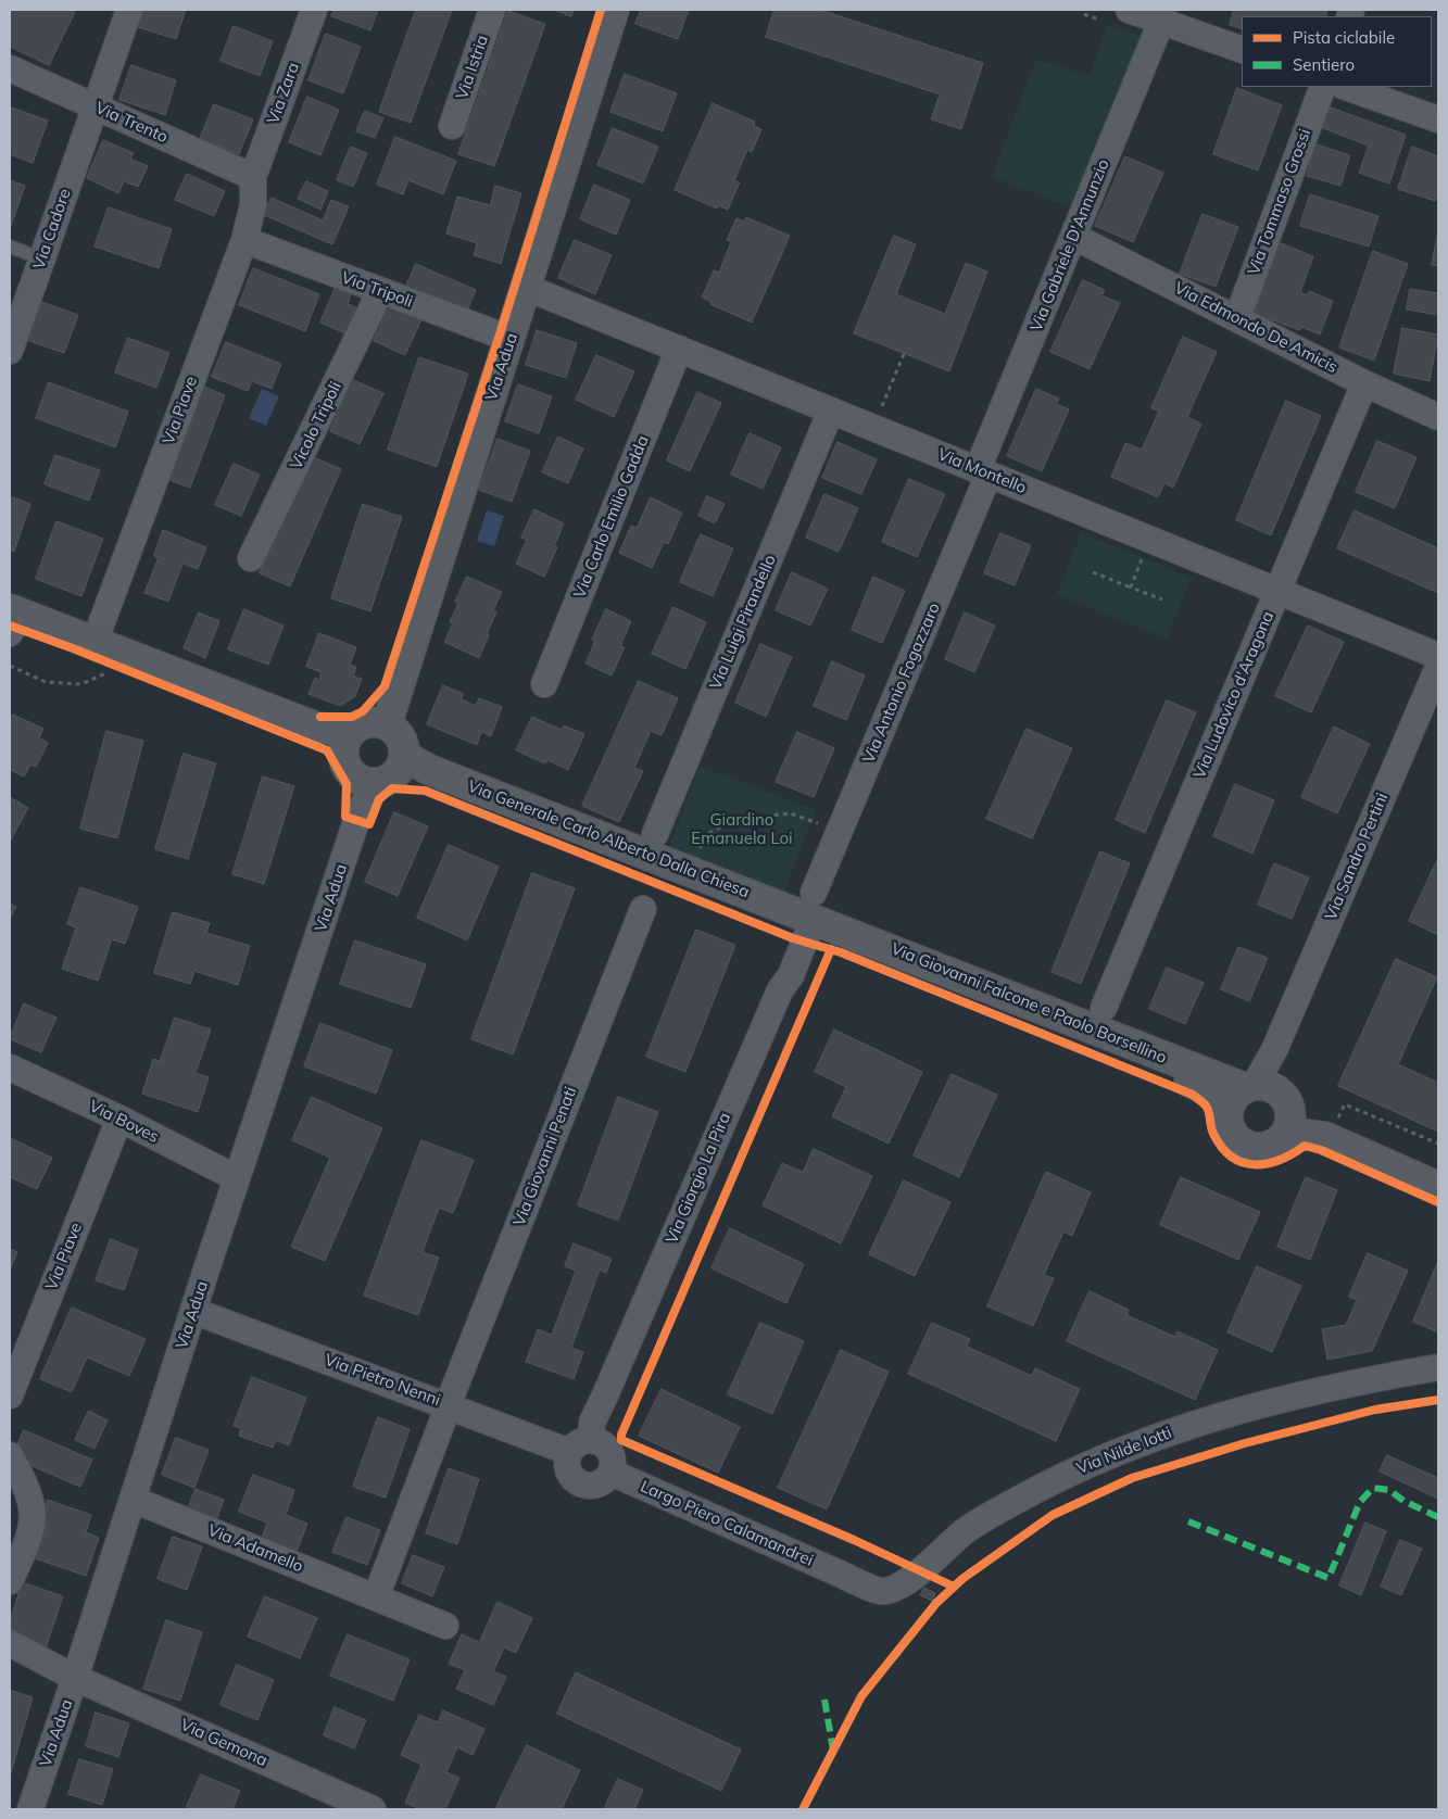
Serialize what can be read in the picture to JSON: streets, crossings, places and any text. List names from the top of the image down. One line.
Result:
{"streets":{"street":["Via Istria","Via Zara","Via Trento","Via Tommaso Grossi","Via Cadore","Via Gabriele D'Annunzio","Via Tripoli","Via Edmondo De Amicis","Via Adua","Via Piave","Vicolo Tripoli","Via Montello","Via Carlo Emilio Gadda","Via Luigi Pirandello","Via Antonio Fogazzaro","Via Ludovico d'Aragona","Via Generale Carlo Alberto Dalla Chiesa","Via Sandro Pertini","Via Giovanni Falcone e Paolo Borsellino","Via Boves","Via Giovanni Penati","Via Giorgio La Pira","Via Pietro Nenni","Via Nilde Iotti","Largo Piero Calamandrei","Via Adamello","Via Gemona"]},"crossings":[["Via Zara","Via Trento"],["Via Zara","Via Piave"],["Via Trento","Via Cadore"],["Via Trento","Via Piave"],["Via Tommaso Grossi","Via Edmondo De Amicis"],["Via Gabriele D'Annunzio","Via Edmondo De Amicis"],["Via Gabriele D'Annunzio","Via Montello"],["Via Gabriele D'Annunzio","Via Antonio Fogazzaro"],["Via Tripoli","Via Adua"],["Via Tripoli","Via Piave"],["Via Tripoli","Vicolo Tripoli"],["Via Edmondo De Amicis","Via Ludovico d'Aragona"],["Via Adua","Via Montello"],["Via Adua","Via Generale Carlo Alberto Dalla Chiesa"],["Via Adua","Via Boves"],["Via Adua","Via Pietro Nenni"],["Via Adua","Via Adamello"],["Via Adua","Via Gemona"],["Via Piave","Via Generale Carlo Alberto Dalla Chiesa"],["Via Piave","Via Boves"],["Via Montello","Via Carlo Emilio Gadda"],["Via Montello","Via Luigi Pirandello"],["Via Montello","Via Antonio Fogazzaro"],["Via Montello","Via Ludovico d'Aragona"],["Via Antonio Fogazzaro","Via Generale Carlo Alberto Dalla Chiesa"],["Via Antonio Fogazzaro","Via Giovanni Falcone e Paolo Borsellino"],["Via Antonio Fogazzaro","Via Giorgio La Pira"],["Via Generale Carlo Alberto Dalla Chiesa","Via Giovanni Falcone e Paolo Borsellino"],["Via Generale Carlo Alberto Dalla Chiesa","Via Giorgio La Pira"],["Via Sandro Pertini","Via Giovanni Falcone e Paolo Borsellino"],["Via Giovanni Falcone e Paolo Borsellino","Via Giorgio La Pira"],["Via Giovanni Penati","Via Pietro Nenni"],["Via Giorgio La Pira","Via Pietro Nenni"],["Via Giorgio La Pira","Largo Piero Calamandrei"],["Via Pietro Nenni","Largo Piero Calamandrei"],["Via Nilde Iotti","Largo Piero Calamandrei"]],"parks":["Giardino Emanuela Loi"],"legend":["Pista ciclabile","Sentiero"]}
